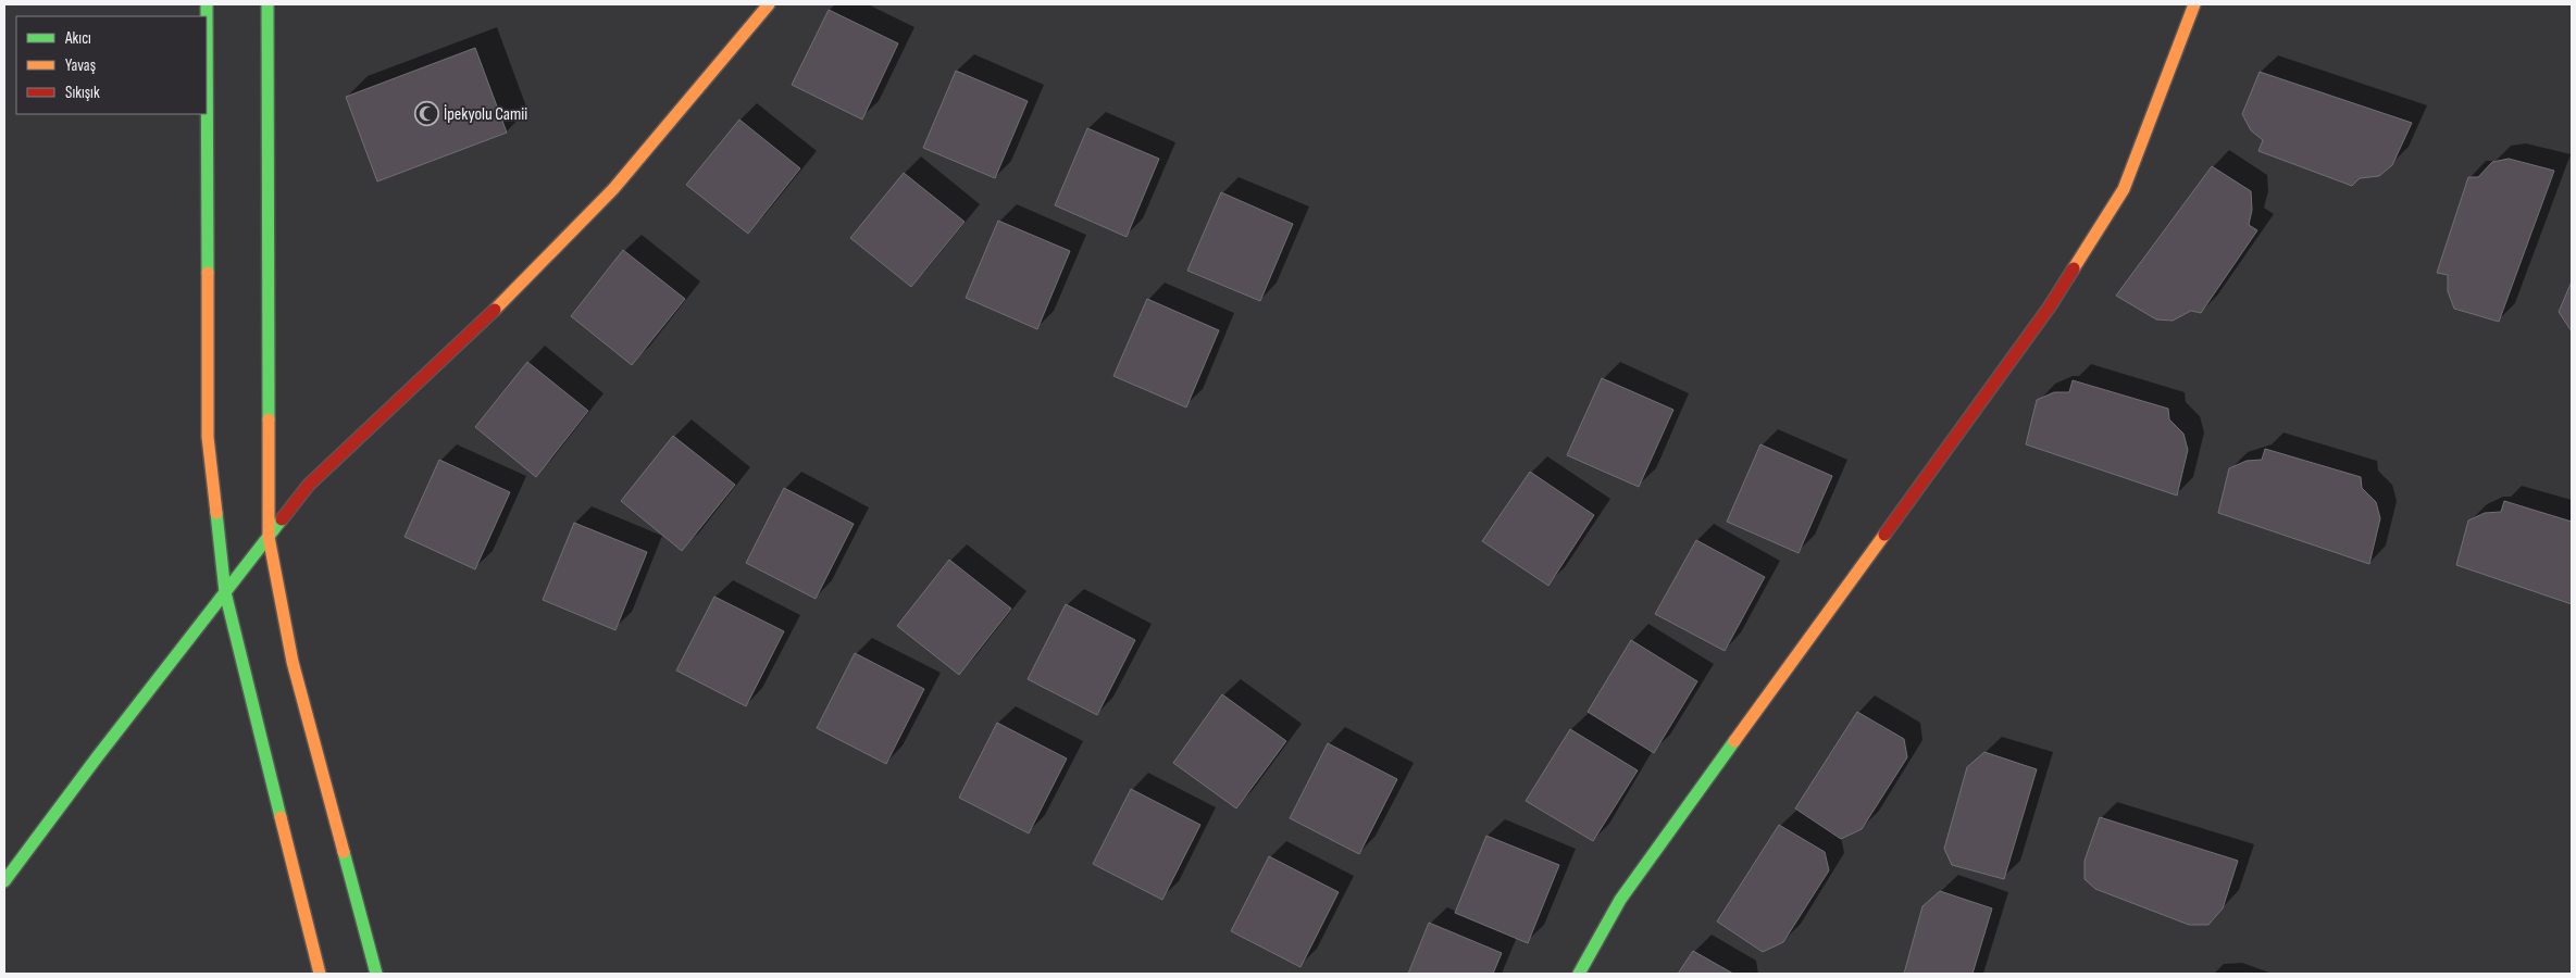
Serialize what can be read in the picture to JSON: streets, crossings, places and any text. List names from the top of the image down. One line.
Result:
{"places":{"mosque":["İpekyolu Camii"]},"legend":["Akıcı","Yavaş","Sıkışık"]}
